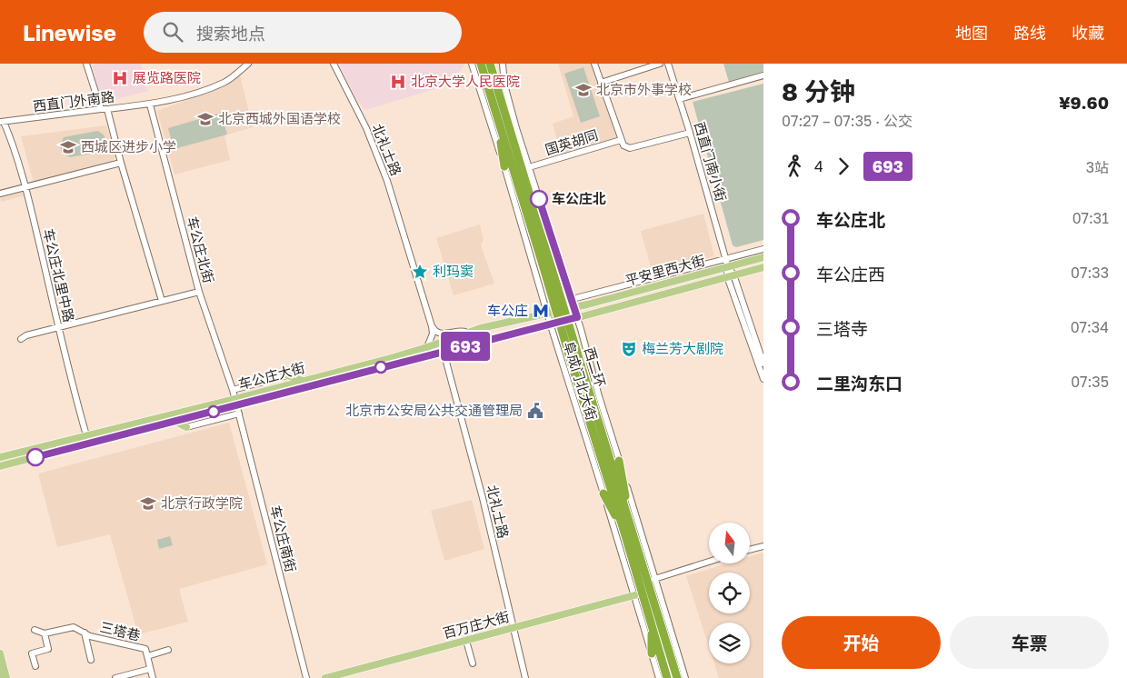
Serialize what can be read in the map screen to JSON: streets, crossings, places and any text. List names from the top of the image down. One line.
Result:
{"streets":{"highway":["西二环"],"main road":["平安里西大街","车公庄大街","百万庄大街"],"street":["西直门外南路","国英胡同","北礼士路","西直门南小街","车公庄北街","车公庄北里中路","阜成门北大街","车公庄南街","三塔巷"]},"crossings":[["西直门外南路","车公庄北街"],["西直门外南路","车公庄北里中路"],["国英胡同","阜成门北大街"],["北礼士路","车公庄大街"],["北礼士路","百万庄大街"],["西直门南小街","平安里西大街"],["车公庄北街","车公庄大街"],["车公庄北街","车公庄南街"],["平安里西大街","车公庄大街"],["平安里西大街","阜成门北大街"],["车公庄北里中路","车公庄大街"],["车公庄大街","阜成门北大街"],["车公庄大街","车公庄南街"],["阜成门北大街","百万庄大街"]],"places":{"hospital":["展览路医院","北京大学人民医院"],"school or university":["北京市外事学校","北京西城外国语学校","西城区进步小学","北京行政学院"],"other":["车公庄北"],"place":["利玛窦"],"metro station":["车公庄"],"theatre":["梅兰芳大剧院"],"public building":["北京市公安局公共交通管理局"]},"lines":["bus line 693"],"north":"top","page":{"header":"Linewise","search":"搜索地点","nav":["地图","路线","收藏"],"on_map":"693","heading":["8 分钟","07:27 – 07:35 · 公交","¥9.60"],"legs":["4","693","3站"],"list":[{"name":"车公庄北","value":"07:31"},{"name":"车公庄西","value":"07:33"},{"name":"三塔寺","value":"07:34"},{"name":"二里沟东口","value":"07:35"}],"buttons":["开始","车票"]}}
